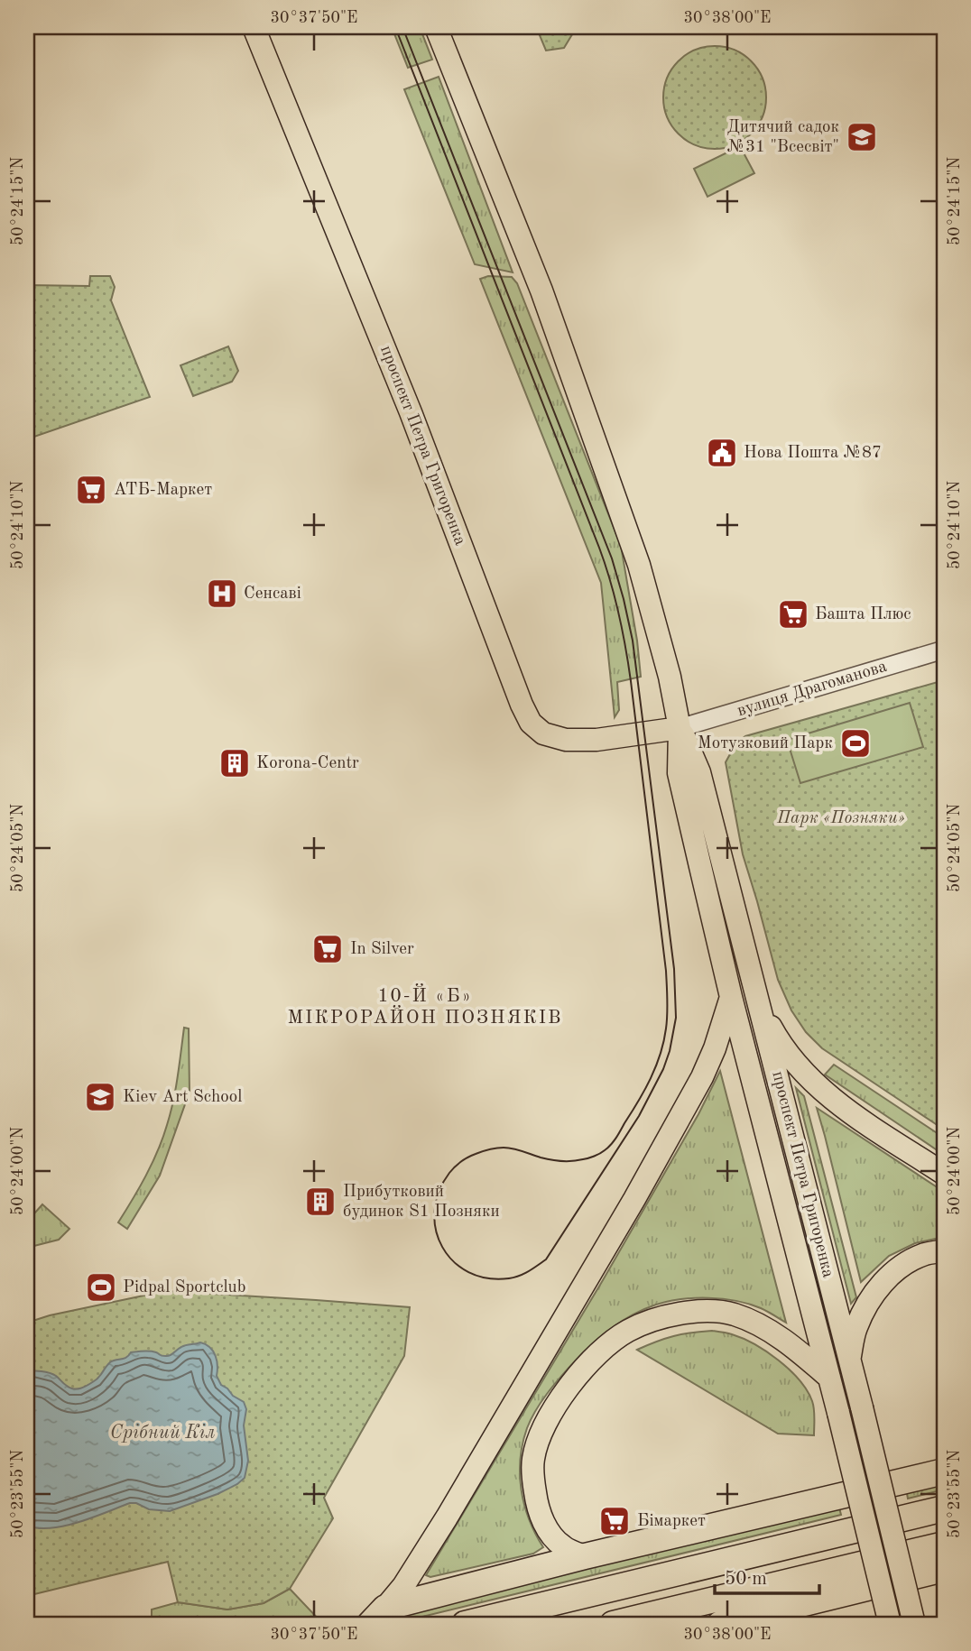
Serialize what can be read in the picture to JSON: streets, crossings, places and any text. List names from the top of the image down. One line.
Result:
{"streets":{"main road":["проспект Петра Григоренка"],"street":["вулиця Драгоманова"]},"crossings":[["проспект Петра Григоренка","вулиця Драгоманова"]],"districts":["10-Й «Б» МІКРОРАЙОН ПОЗНЯКІВ"],"water":["Срібний Кіл"],"parks":["Парк «Позняки»"],"places":{"school or university":["Дитячий садок №31 \"Всесвіт\"","Kiev Art School"],"public building":["Нова Пошта №87"],"supermarket":["АТБ-Маркет","Башта Плюс","In Silver","Бімаркет"],"hospital":["Сенсаві"],"sports":["Мотузковий Парк","Pidpal Sportclub"],"building":["Korona-Centr","Прибутковий будинок S1 Позняки"]},"scale_bar":"50 m","coordinates":["30°37'50\"E","30°38'00\"E","50°24'15\"N","50°24'10\"N","50°24'05\"N","50°24'00\"N","50°23'55\"N"]}
